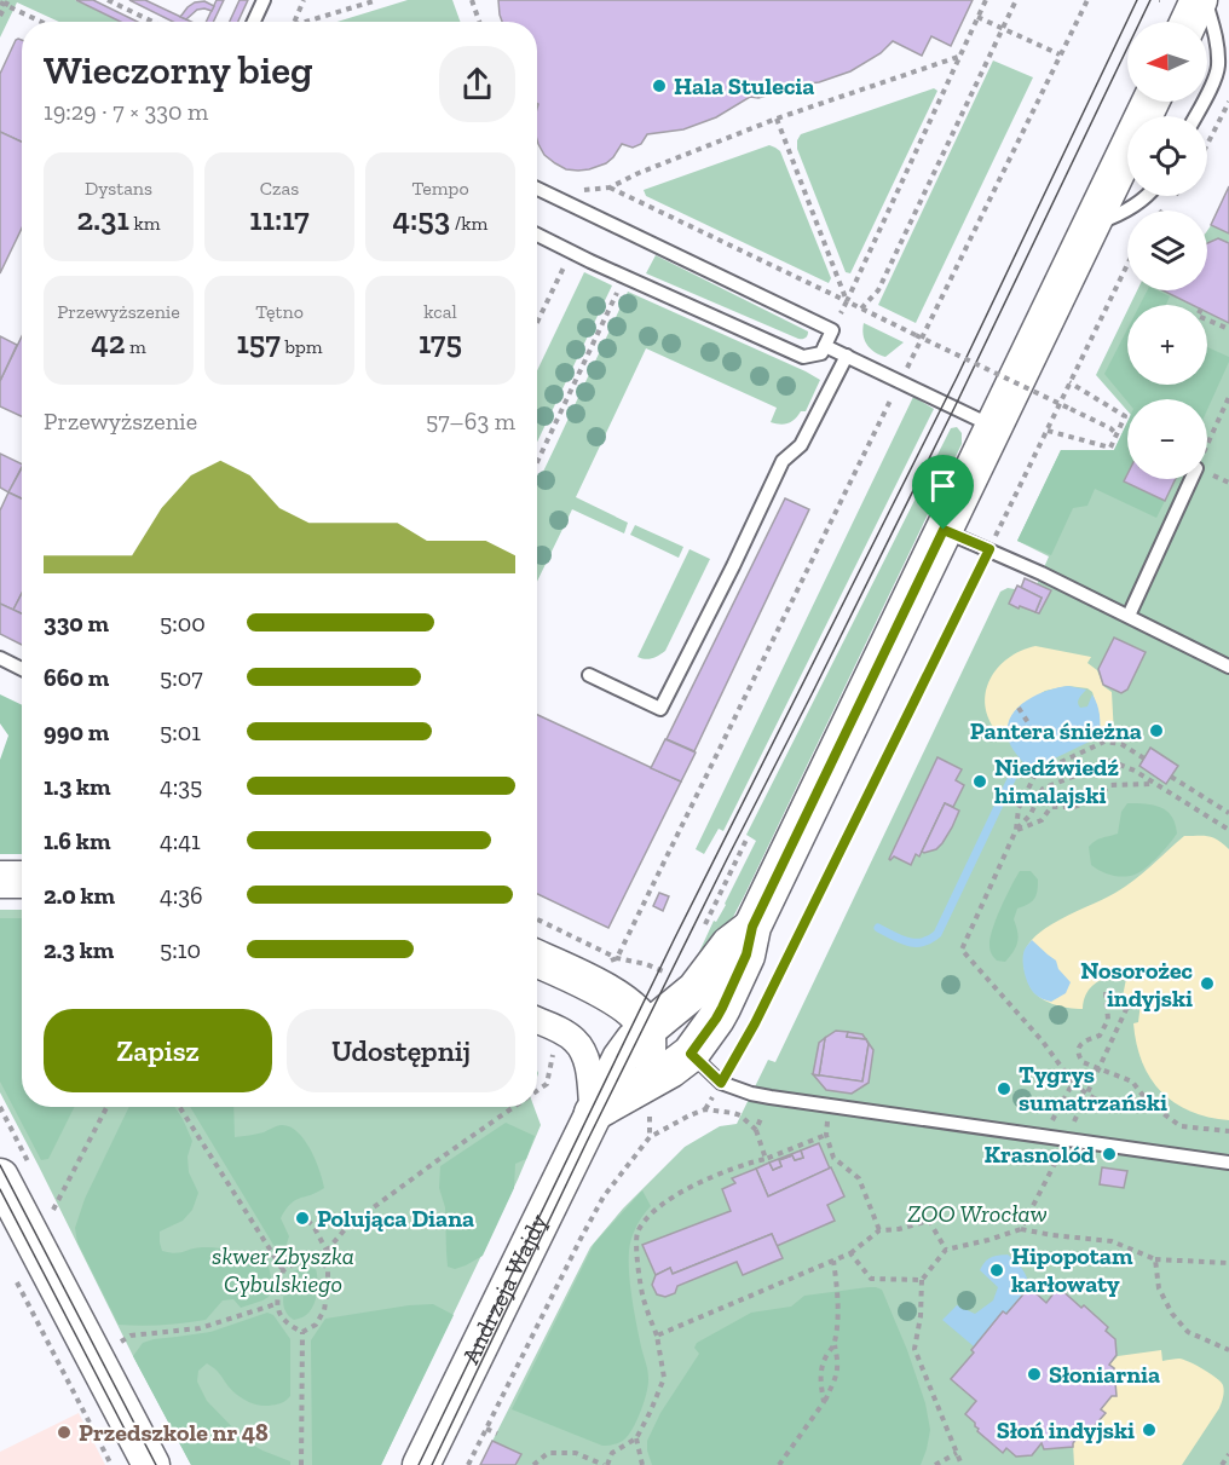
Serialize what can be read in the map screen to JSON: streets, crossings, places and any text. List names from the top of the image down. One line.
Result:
{"streets":{"main road":["Andrzeja Wajdy"]},"parks":["ZOO Wrocław","skwer Zbyszka Cybulskiego"],"places":["Hala Stulecia","Pantera śnieżna","Niedźwiedź himalajski","Nosorożec indyjski","Tygrys sumatrzański","Krasnolód","Polująca Diana","Hipopotam karłowaty","Słoniarnia","Słoń indyjski","Przedszkole nr 48"],"north":"left","page":{"map_buttons":["+","−"],"heading":["Wieczorny bieg","19:29 · 7 × 330 m"],"stats":[["Dystans","2.31 km"],["Czas","11:17"],["Tempo","4:53 /km"],["Przewyższenie","42 m"],["Tętno","157 bpm"],["kcal","175"]],"chart":["Przewyższenie","57–63 m"],"list":[{"name":"330 m","note":"5:00"},{"name":"660 m","note":"5:07"},{"name":"990 m","note":"5:01"},{"name":"1.3 km","note":"4:35"},{"name":"1.6 km","note":"4:41"},{"name":"2.0 km","note":"4:36"},{"name":"2.3 km","note":"5:10"}],"buttons":["Zapisz","Udostępnij"]}}
